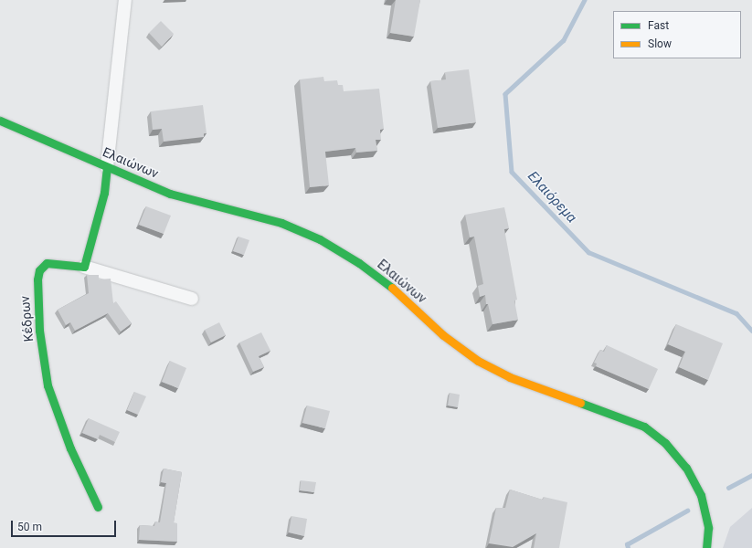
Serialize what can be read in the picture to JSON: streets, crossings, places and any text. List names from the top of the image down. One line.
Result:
{"streets":{"street":["Ελαιώνων","Κέδρων"]},"water":["Ελαιόρεμα"],"legend":["Fast","Slow"],"scale_bar":"50 m"}
